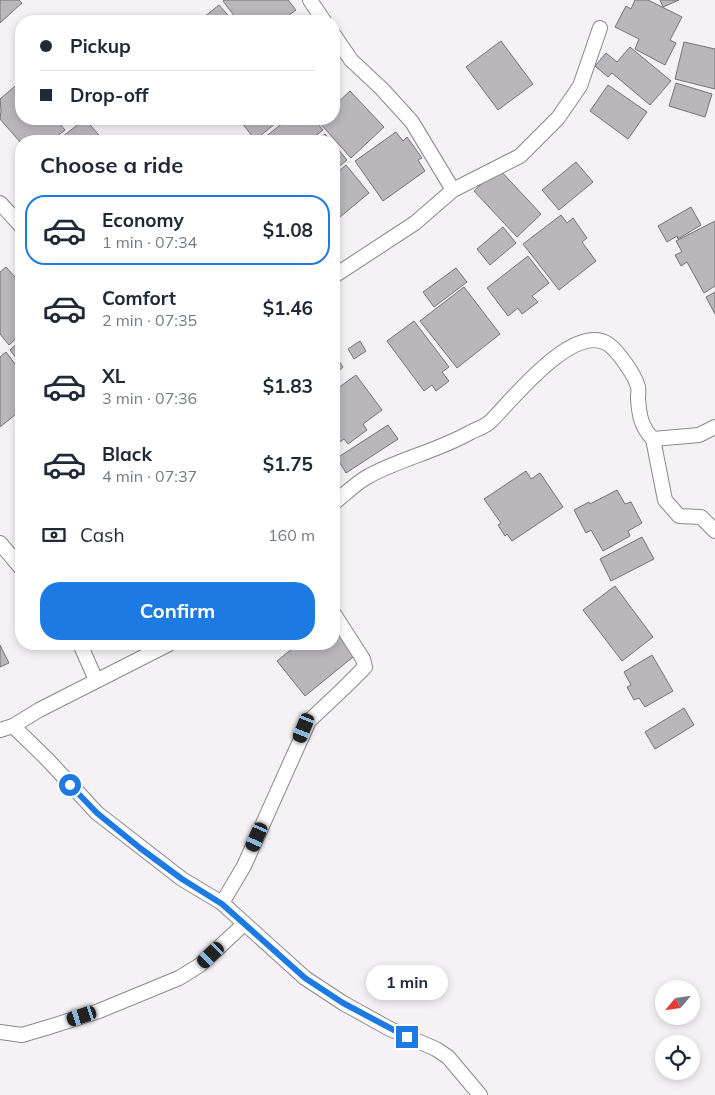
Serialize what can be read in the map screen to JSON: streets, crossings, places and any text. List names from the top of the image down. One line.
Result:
{"north":"bottom left","page":{"banner":["Pickup","Drop-off"],"heading":"Choose a ride","list":[{"name":"Economy","note":"1 min · 07:34","value":"$1.08"},{"name":"Comfort","note":"2 min · 07:35","value":"$1.46"},{"name":"XL","note":"3 min · 07:36","value":"$1.83"},{"name":"Black","note":"4 min · 07:37","value":"$1.75"}],"pay":["Cash","160 m"],"buttons":"Confirm","bubble":"1 min"}}
